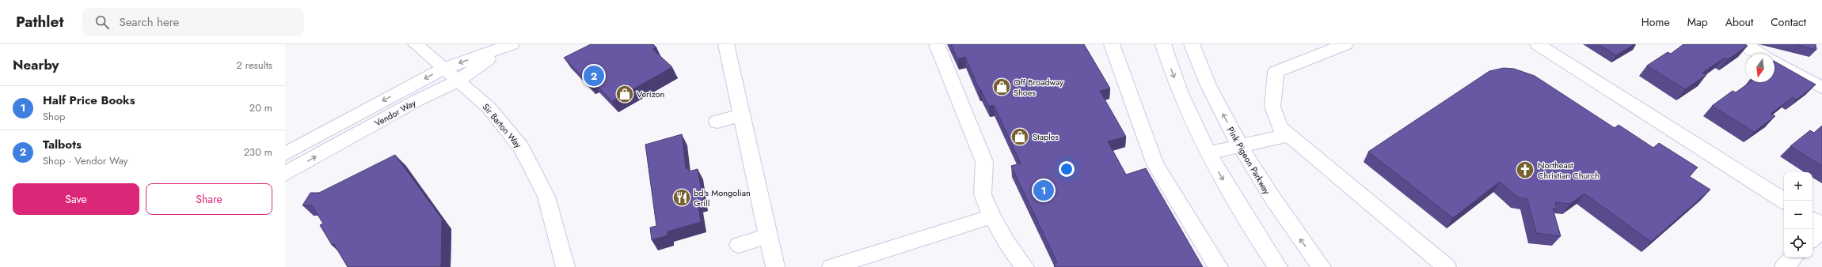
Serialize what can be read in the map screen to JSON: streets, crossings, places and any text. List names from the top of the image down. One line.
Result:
{"streets":{"street":["Vendor Way","Sir Barton Way","Pink Pigeon Parkway"]},"crossings":[["Vendor Way","Sir Barton Way"]],"places":{"shop":["Off Broadway Shoes","Verizon","Staples"],"church":["Northeast Christian Church"],"restaurant":["bd's Mongolian Grill"]},"north":"bottom","page":{"header":"Pathlet","search":"Search here","nav":["Home","Map","About","Contact"],"heading":["Nearby","2 results"],"pins":["2","1"],"list":[{"mark":"1","name":"Half Price Books","note":"Shop","value":"20 m"},{"mark":"2","name":"Talbots","note":"Shop · Vendor Way","value":"230 m"}],"map_buttons":["+","−"],"buttons":["Save","Share"]}}
